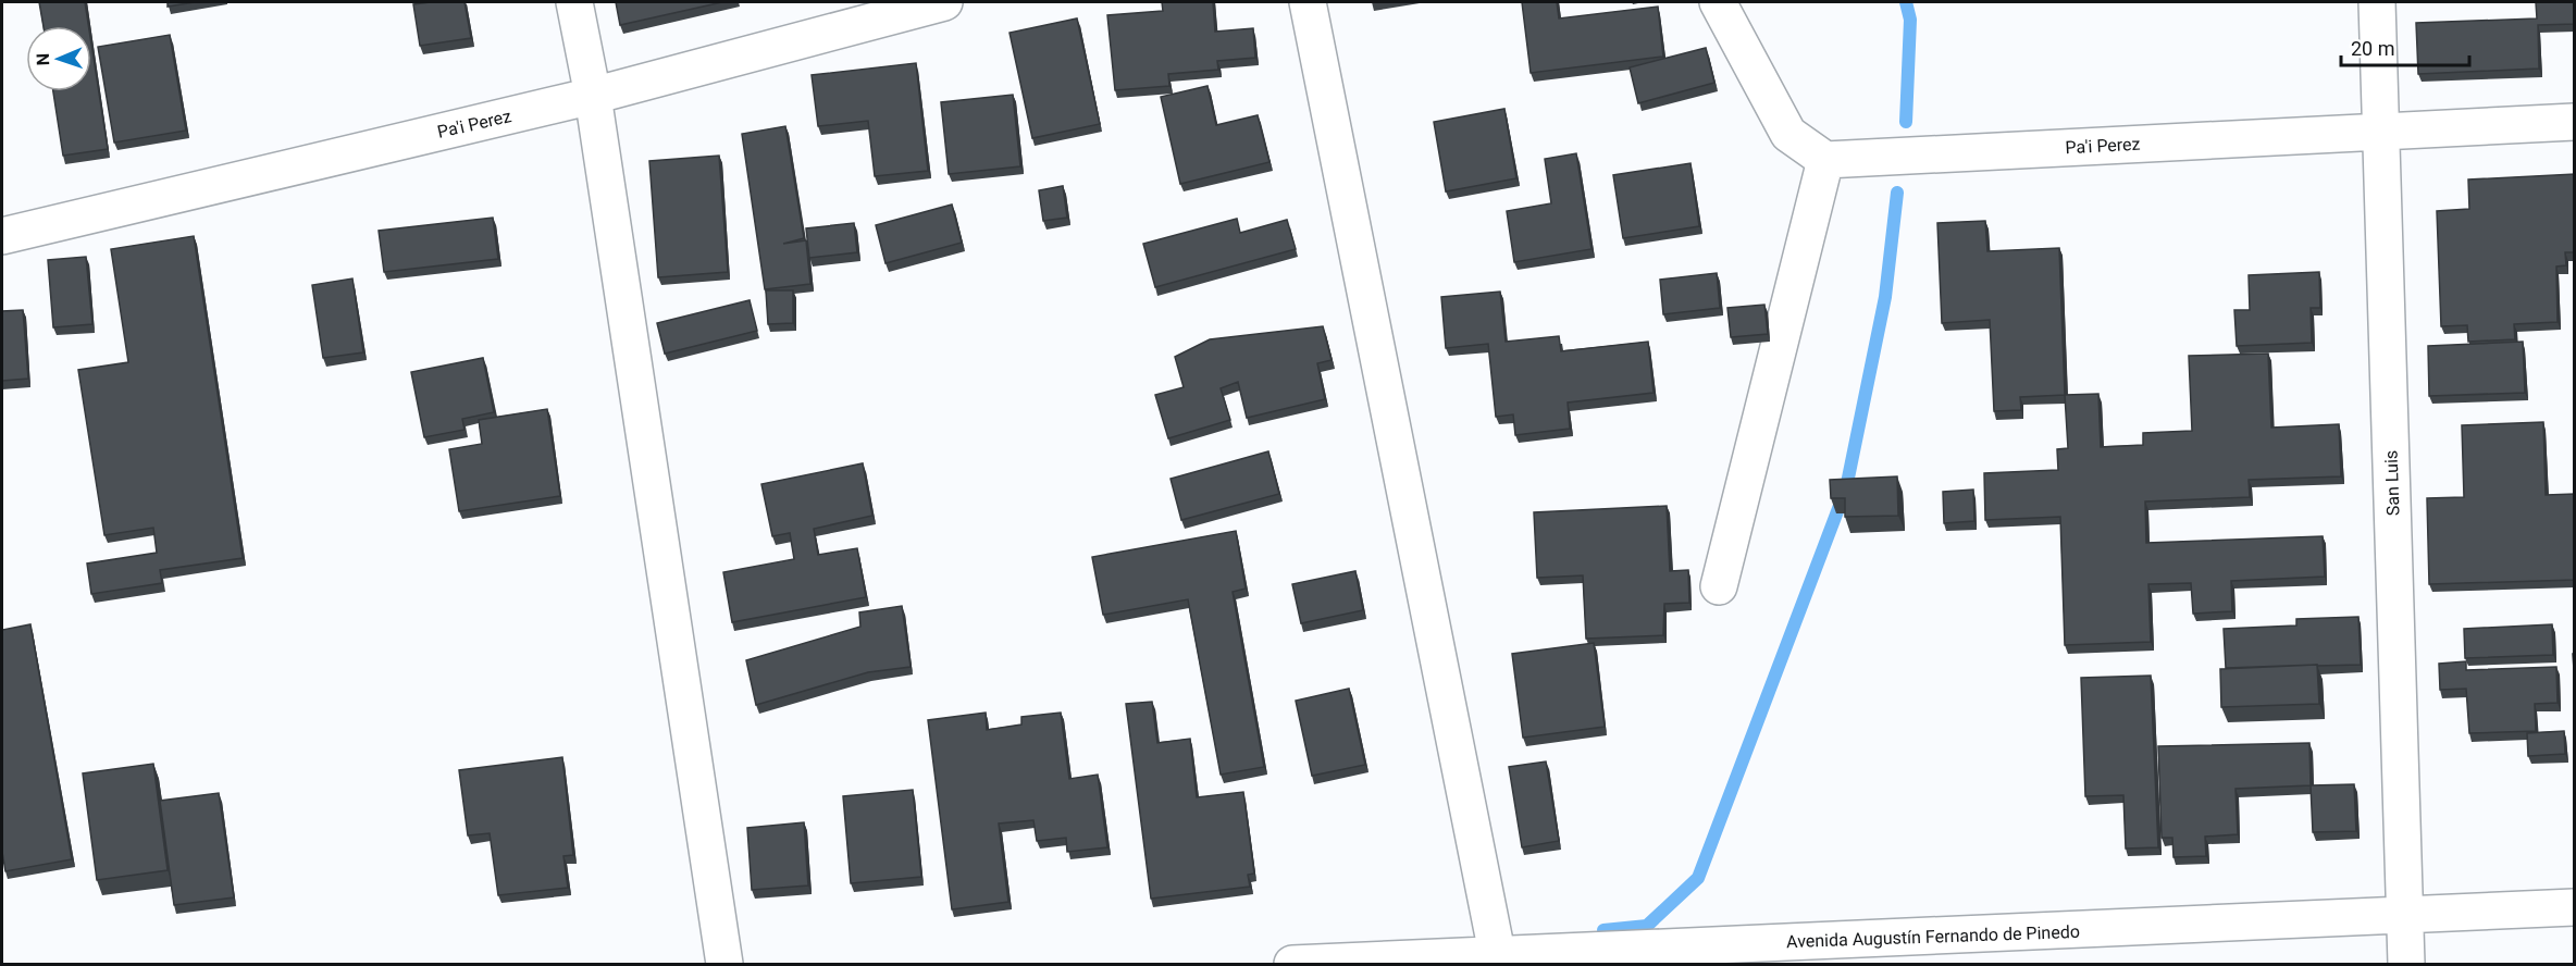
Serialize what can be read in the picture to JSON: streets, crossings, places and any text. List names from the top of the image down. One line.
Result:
{"streets":{"street":["Pa'i Perez","San Luis","Avenida Augustín Fernando de Pinedo"]},"crossings":[["Pa'i Perez","San Luis"],["San Luis","Avenida Augustín Fernando de Pinedo"]],"scale_bar":"20 m","north":"left"}
